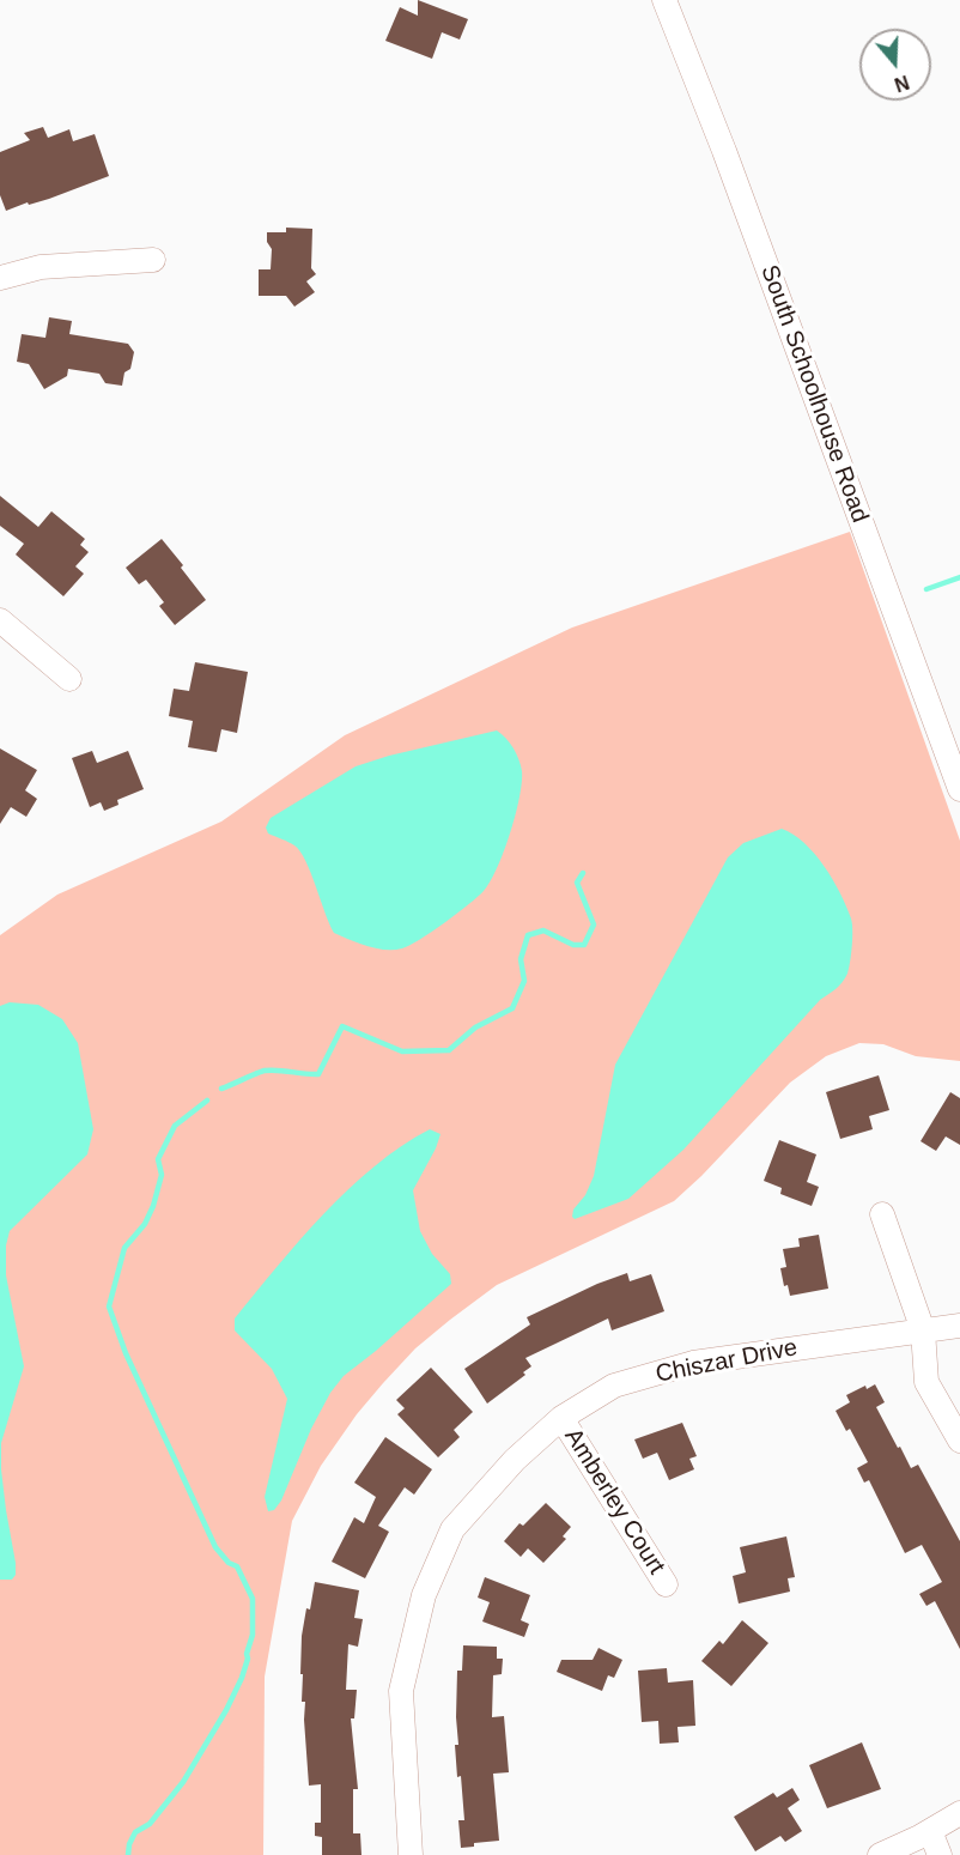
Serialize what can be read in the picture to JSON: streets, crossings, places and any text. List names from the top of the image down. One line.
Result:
{"streets":{"street":["South Schoolhouse Road","Chiszar Drive","Amberley Court"]},"crossings":[["Chiszar Drive","Amberley Court"]],"north":"bottom"}
